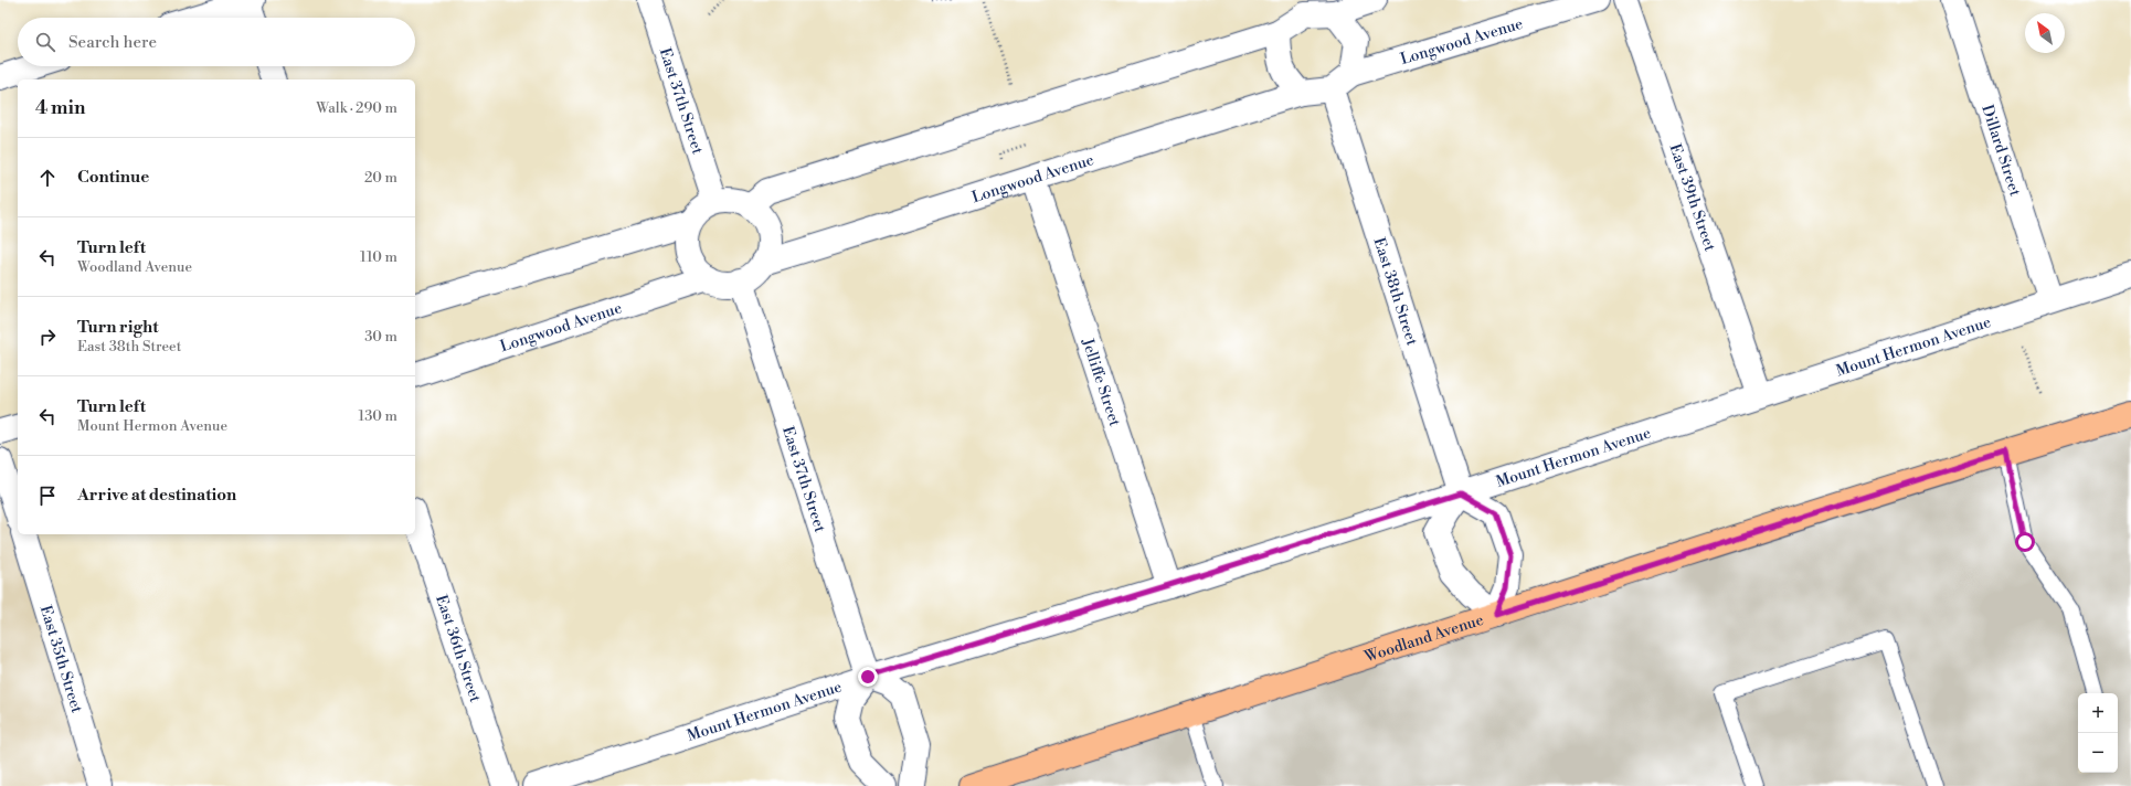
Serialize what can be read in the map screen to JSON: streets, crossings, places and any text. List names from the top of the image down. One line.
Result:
{"streets":{"main road":["Woodland Avenue"],"street":["Longwood Avenue","East 37th Street","Dillard Street","East 39th Street","East 38th Street","Mount Hermon Avenue","Jelliffe Street","East 36th Street","East 35th Street"]},"crossings":[["Longwood Avenue","East 37th Street"],["Longwood Avenue","East 38th Street"],["Longwood Avenue","Jelliffe Street"],["East 37th Street","Mount Hermon Avenue"],["Dillard Street","Mount Hermon Avenue"],["East 39th Street","Mount Hermon Avenue"],["East 38th Street","Mount Hermon Avenue"],["Mount Hermon Avenue","Jelliffe Street"]],"north":"top left","page":{"search":"Search here","heading":["4 min","Walk · 290 m"],"list":[["Continue","20 m"],["Turn left","Woodland Avenue","110 m"],["Turn right","East 38th Street","30 m"],["Turn left","Mount Hermon Avenue","130 m"],"Arrive at destination"],"map_buttons":["+","−"]}}
